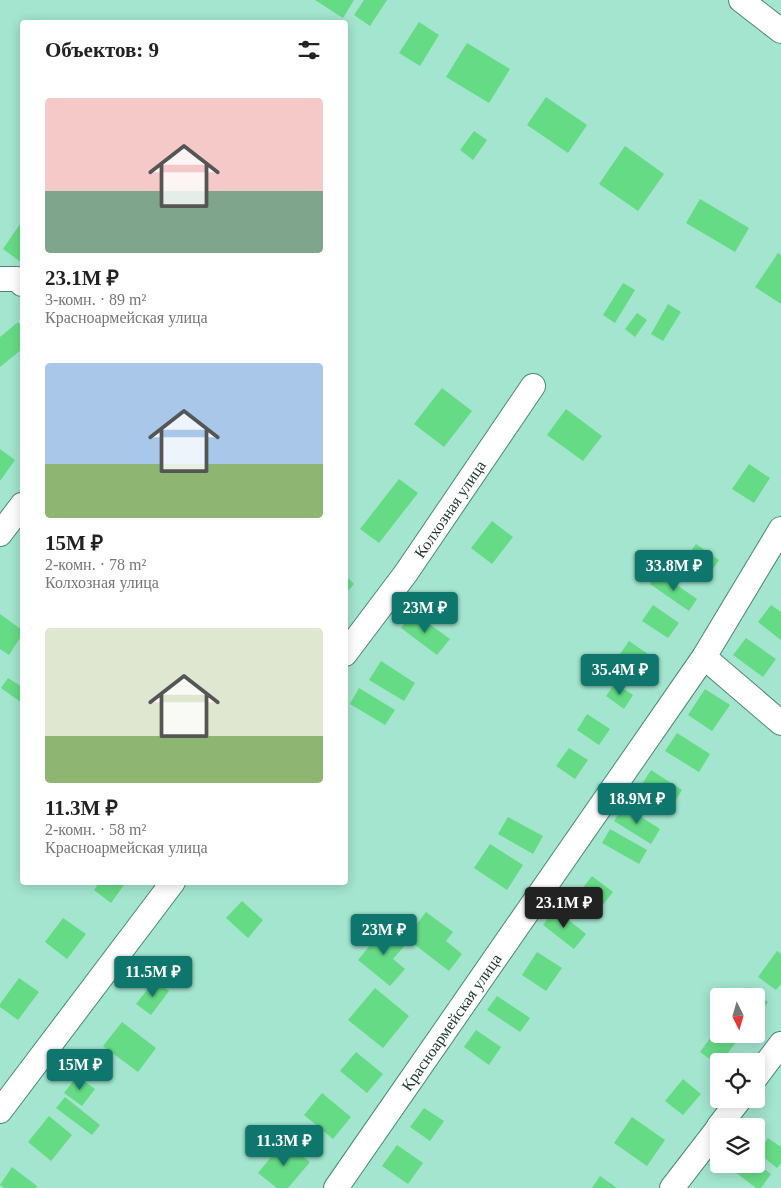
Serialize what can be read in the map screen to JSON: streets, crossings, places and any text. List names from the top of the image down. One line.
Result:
{"streets":{"street":["Колхозная улица","Красноармейская улица"]},"north":"bottom","page":{"heading":"Объектов: 9","list":[{"name":"23.1M ₽","note":"3-комн. · 89 m² · Красноармейская улица"},{"name":"15M ₽","note":"2-комн. · 78 m² · Колхозная улица"},{"name":"11.3M ₽","note":"2-комн. · 58 m² · Красноармейская улица"}],"price":["33.8M ₽","23M ₽","35.4M ₽","18.9M ₽","23.1M ₽","23M ₽","11.5M ₽","15M ₽","11.3M ₽"]}}
